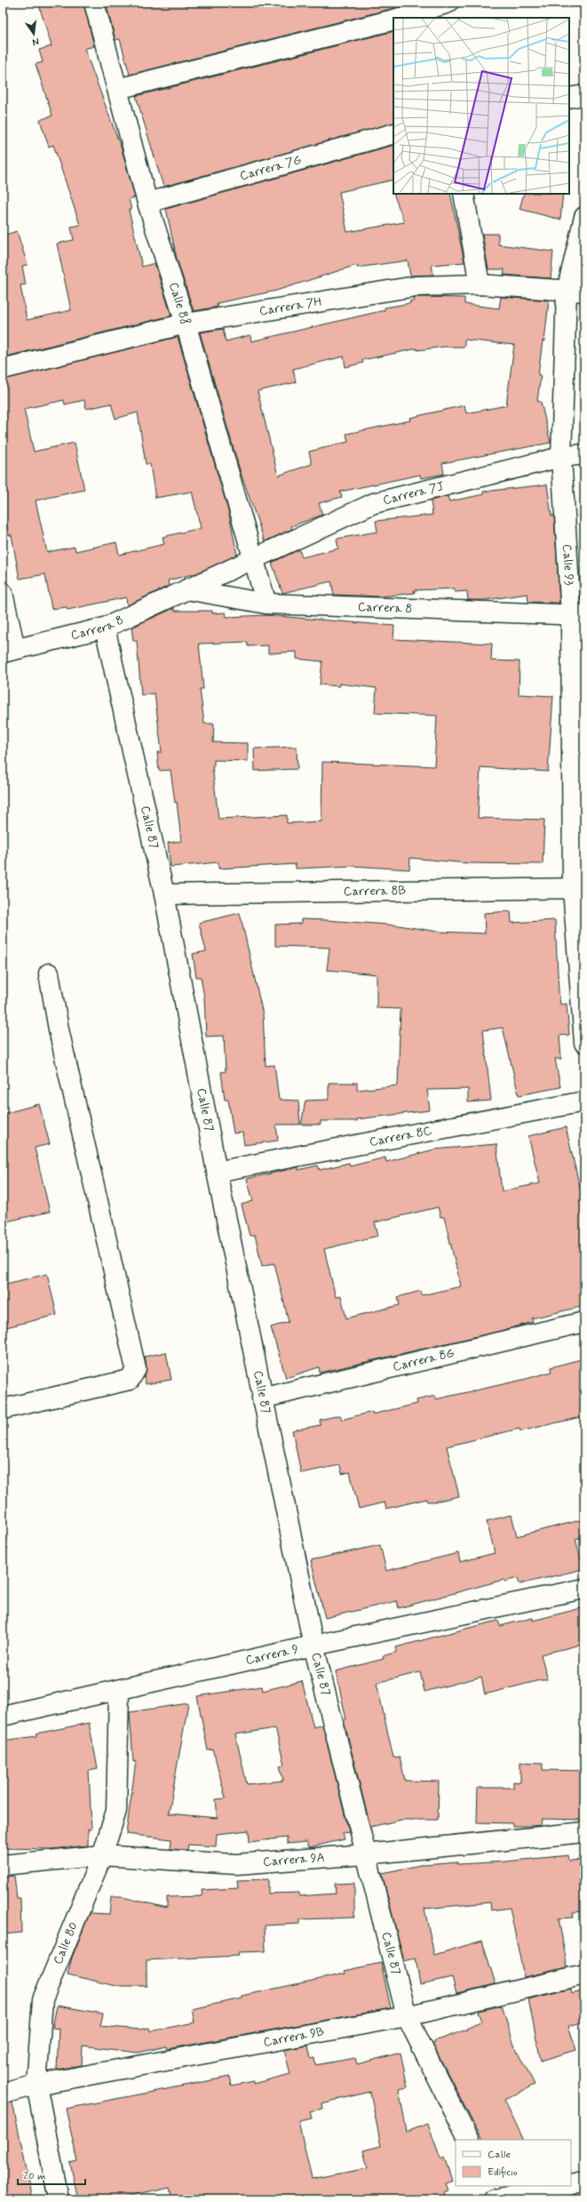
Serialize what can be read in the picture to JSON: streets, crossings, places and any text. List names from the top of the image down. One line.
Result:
{"streets":{"street":["Carrera 7G","Calle 88","Carrera 7H","Carrera 7J","Calle 93","Carrera 8","Calle 87","Carrera 8B","Carrera 8C","Carrera 8G","Carrera 9","Carrera 9A","Calle 80","Carrera 9B"]},"crossings":[["Carrera 7G","Calle 88"],["Calle 88","Carrera 7H"],["Calle 88","Carrera 7J"],["Calle 88","Carrera 8"],["Carrera 7H","Calle 93"],["Carrera 7J","Calle 93"],["Carrera 7J","Carrera 8"],["Calle 93","Carrera 8"],["Calle 93","Carrera 8B"],["Carrera 8","Calle 87"],["Calle 87","Carrera 8B"],["Calle 87","Carrera 8C"],["Calle 87","Carrera 8G"],["Calle 87","Carrera 9"],["Calle 87","Carrera 9A"],["Calle 87","Carrera 9B"],["Carrera 9","Calle 80"],["Carrera 9A","Calle 80"],["Calle 80","Carrera 9B"]],"legend":["Calle","Edificio"],"scale_bar":"20 m","north":"bottom"}
